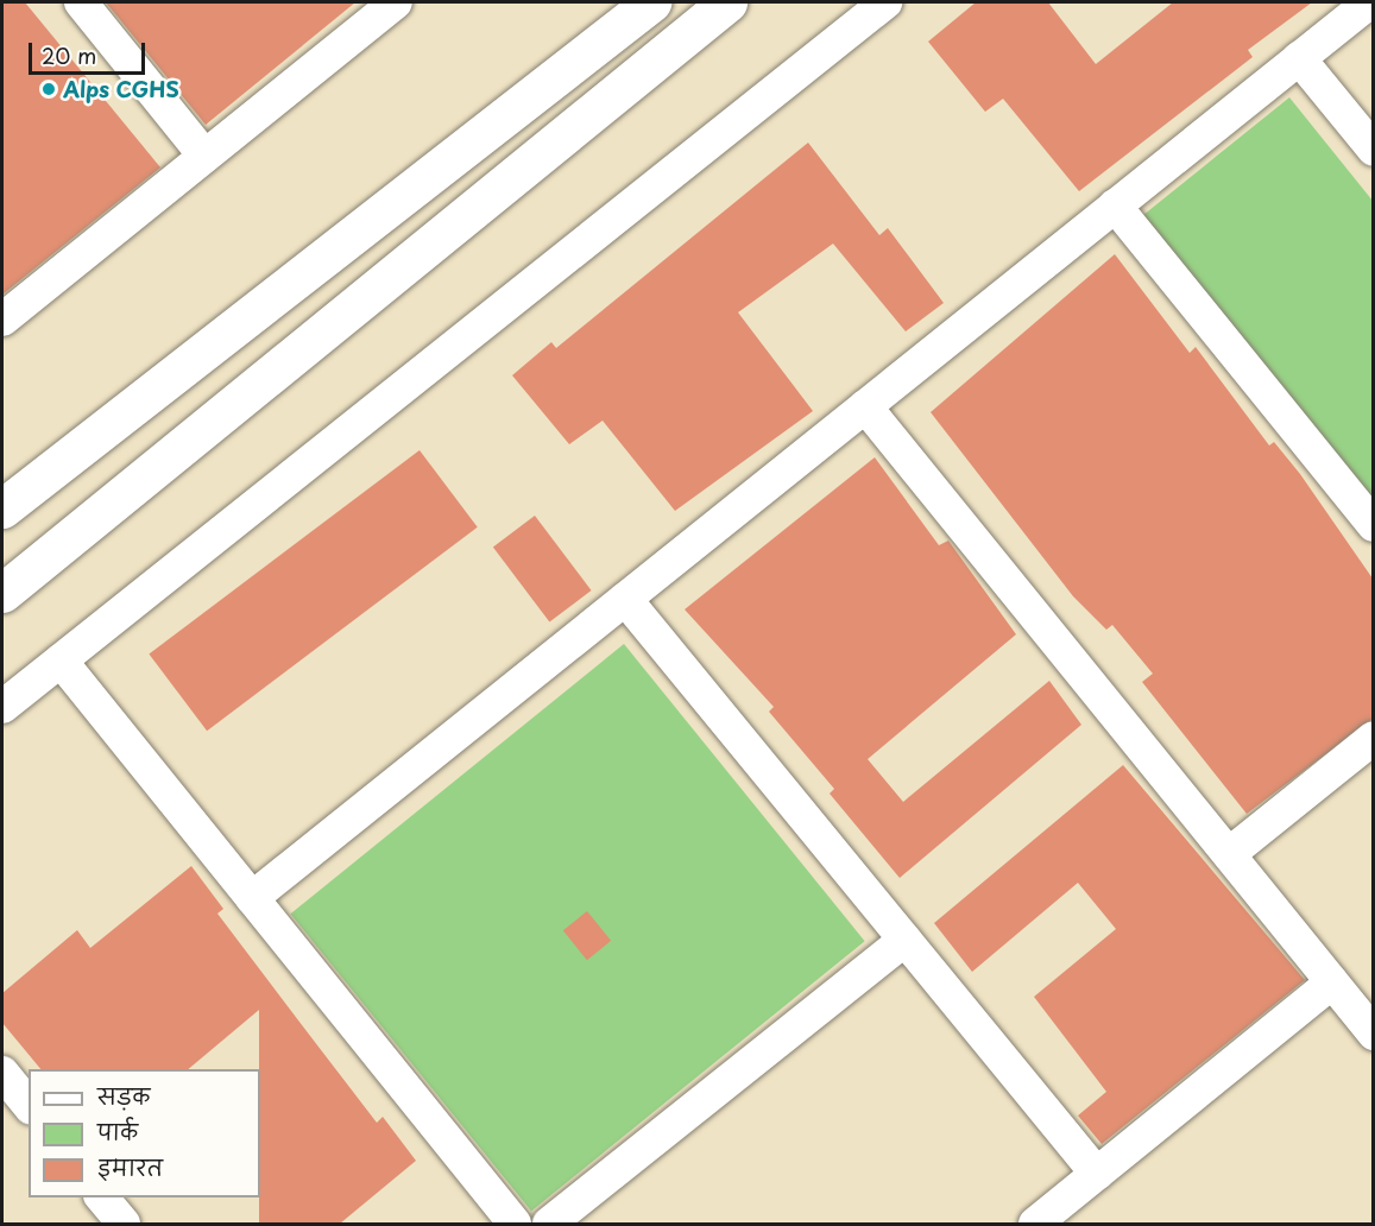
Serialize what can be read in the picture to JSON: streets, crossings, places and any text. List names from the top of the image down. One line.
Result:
{"places":["Alps CGHS"],"legend":["सड़क","पार्क","इमारत"],"scale_bar":"20 m"}
